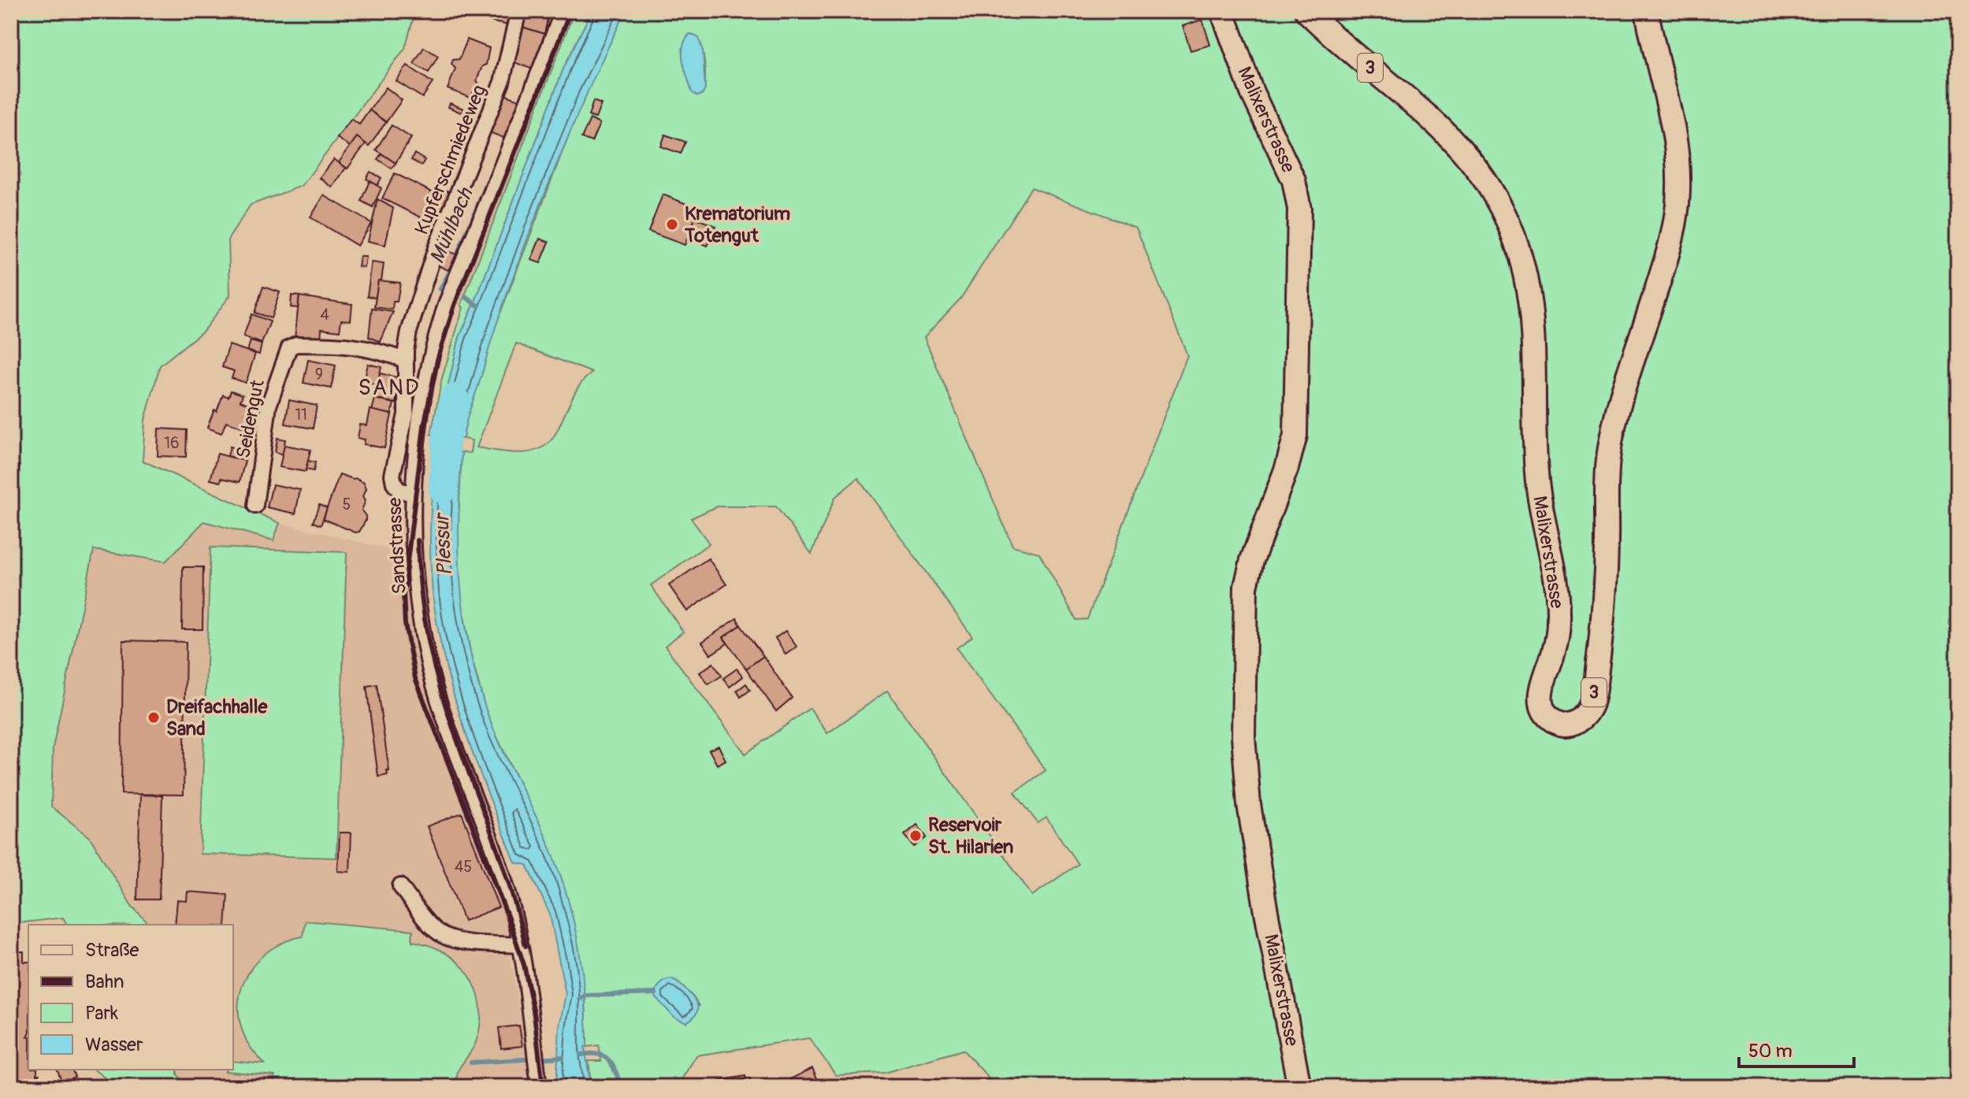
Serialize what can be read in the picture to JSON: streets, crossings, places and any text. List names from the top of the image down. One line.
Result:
{"streets":{"main road":["3","Malixerstrasse"],"street":["Kupferschmiedeweg","Seidengut","Sandstrasse"]},"crossings":[["Kupferschmiedeweg","Seidengut"],["Kupferschmiedeweg","Sandstrasse"]],"districts":["SAND"],"water":["Mühlbach","Plessur"],"places":["Krematorium Totengut","Dreifachhalle Sand","Reservoir St. Hilarien"],"house_numbers":["4","9","11","16","5","45"],"legend":["Straße","Bahn","Park","Wasser"],"scale_bar":"50 m"}
